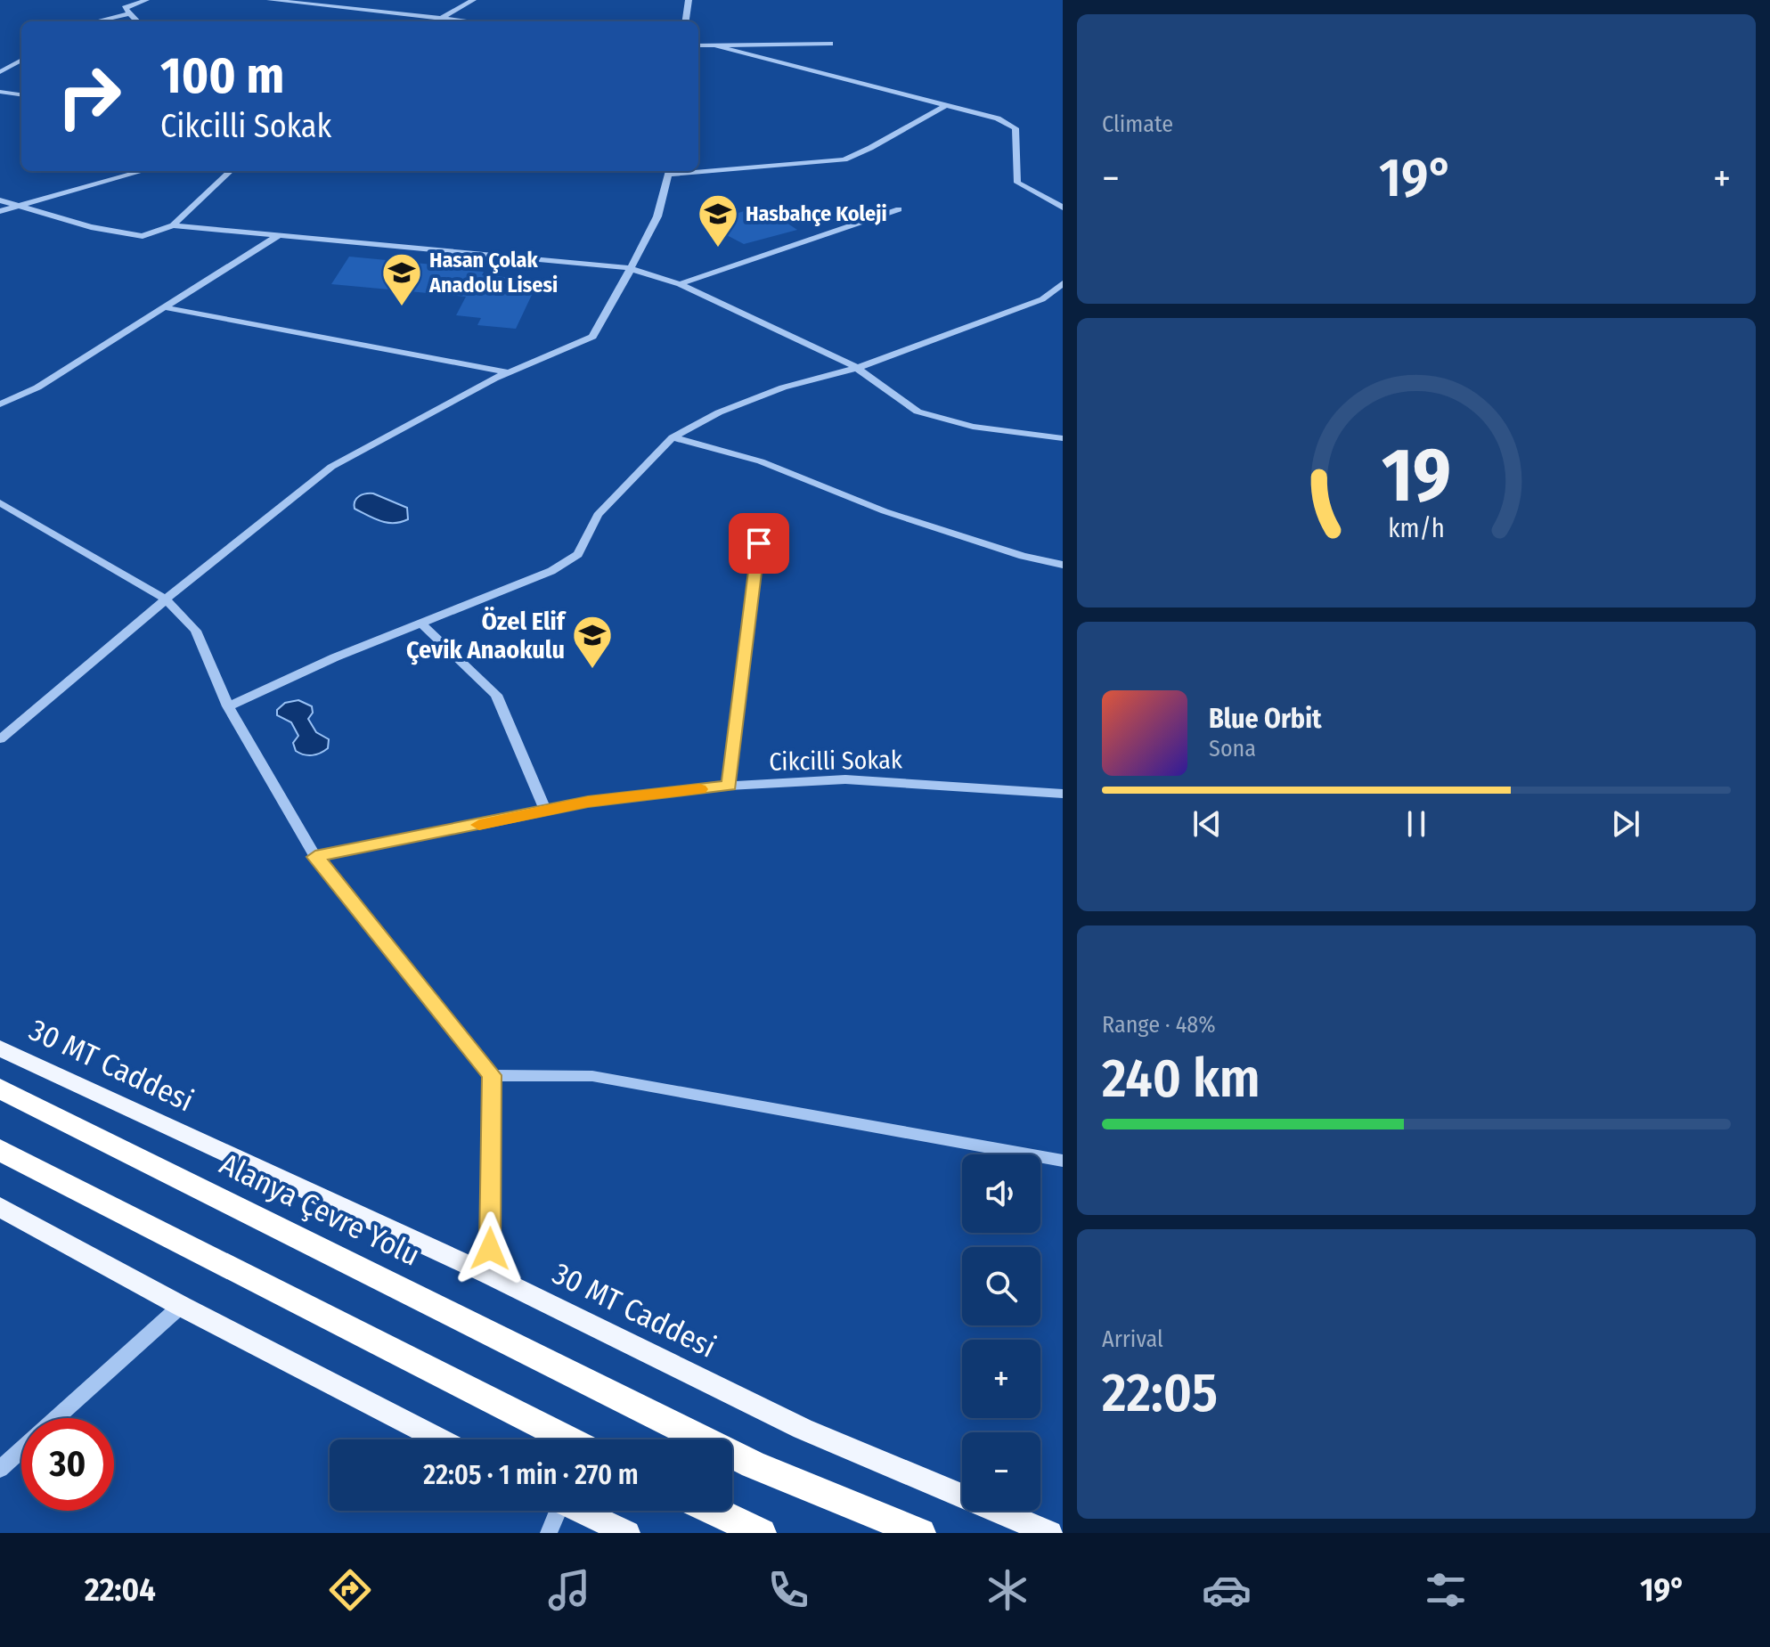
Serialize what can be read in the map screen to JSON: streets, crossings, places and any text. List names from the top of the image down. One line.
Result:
{"streets":{"highway":["Alanya Çevre Yolu"],"main road":["30 MT Caddesi"],"street":["Cikcilli Sokak"]},"places":{"school or university":["Hasbahçe Koleji","Hasan Çolak Anadolu Lisesi","Özel Elif Çevik Anaokulu"]},"page":{"tile":["Climate",["Range · 48%","240 km"],["Arrival","22:05"]],"turn":["100 m","Cikcilli Sokak"],"heat":["−","19°","+"],"song":["Blue Orbit","Sona"],"map_buttons":["+","−"],"limit":"30","trip":"22:05 · 1 min · 270 m","tabs":["22:04","19°"],"gauge":["19","km/h"]}}
